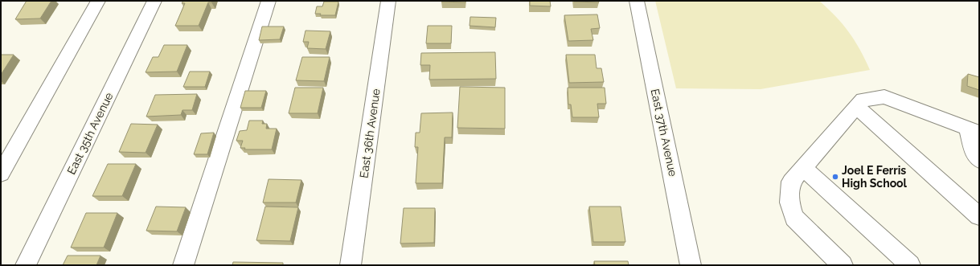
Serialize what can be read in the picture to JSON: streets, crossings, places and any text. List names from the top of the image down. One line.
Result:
{"streets":{"street":["East 37th Avenue","East 35th Avenue","East 36th Avenue"]},"places":["Joel E Ferris High School"]}
